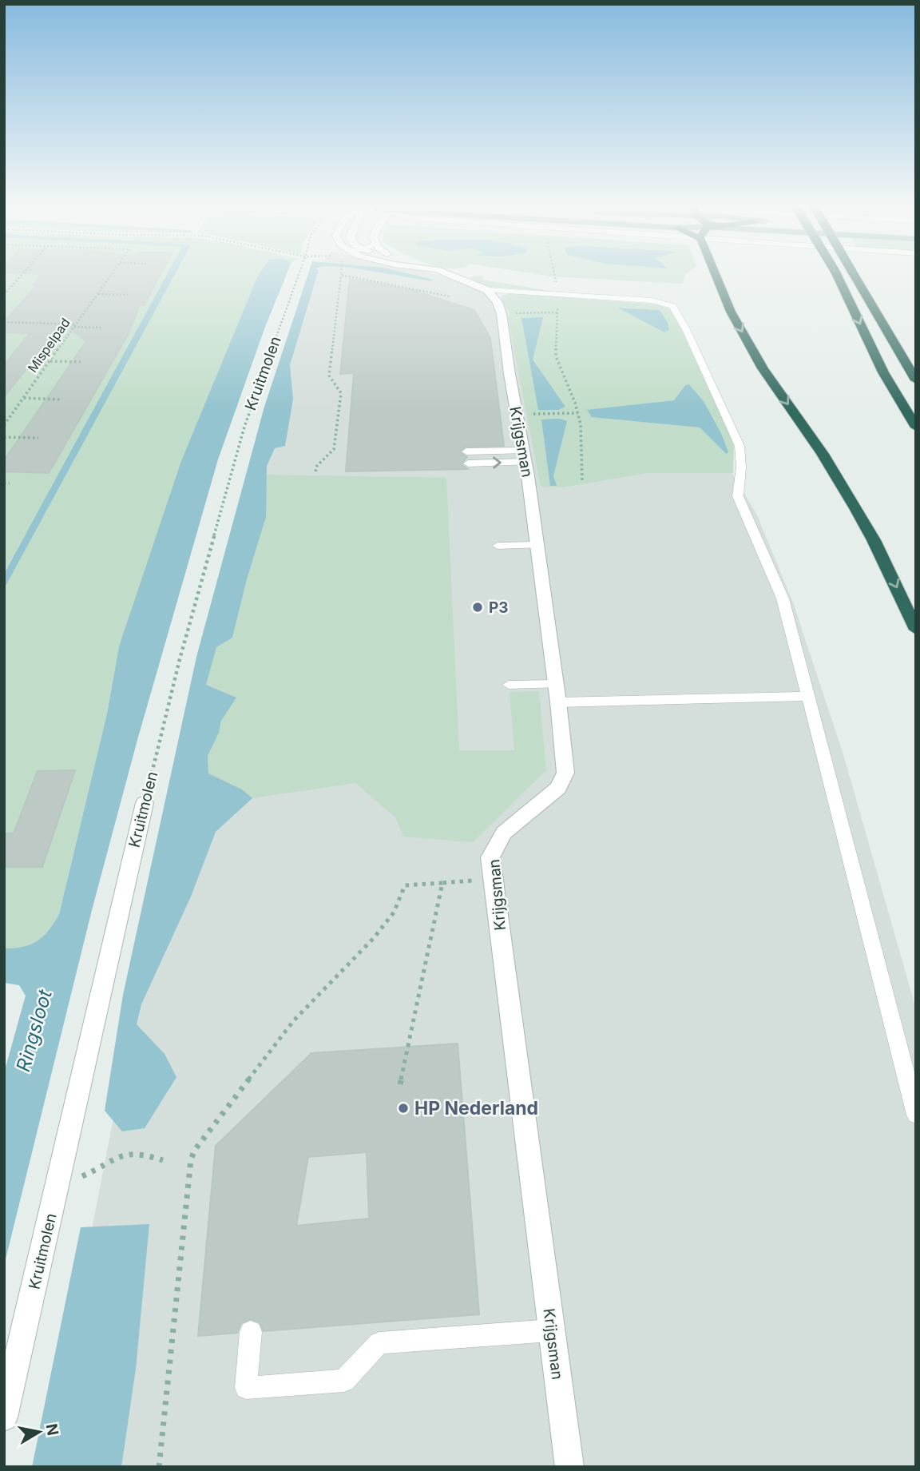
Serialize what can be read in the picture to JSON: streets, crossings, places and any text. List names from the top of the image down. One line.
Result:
{"streets":{"street":["Kruitmolen","Krijgsman"],"path":["Mispelpad"]},"water":["Ringsloot"],"places":["P3","HP Nederland"],"north":"right"}
